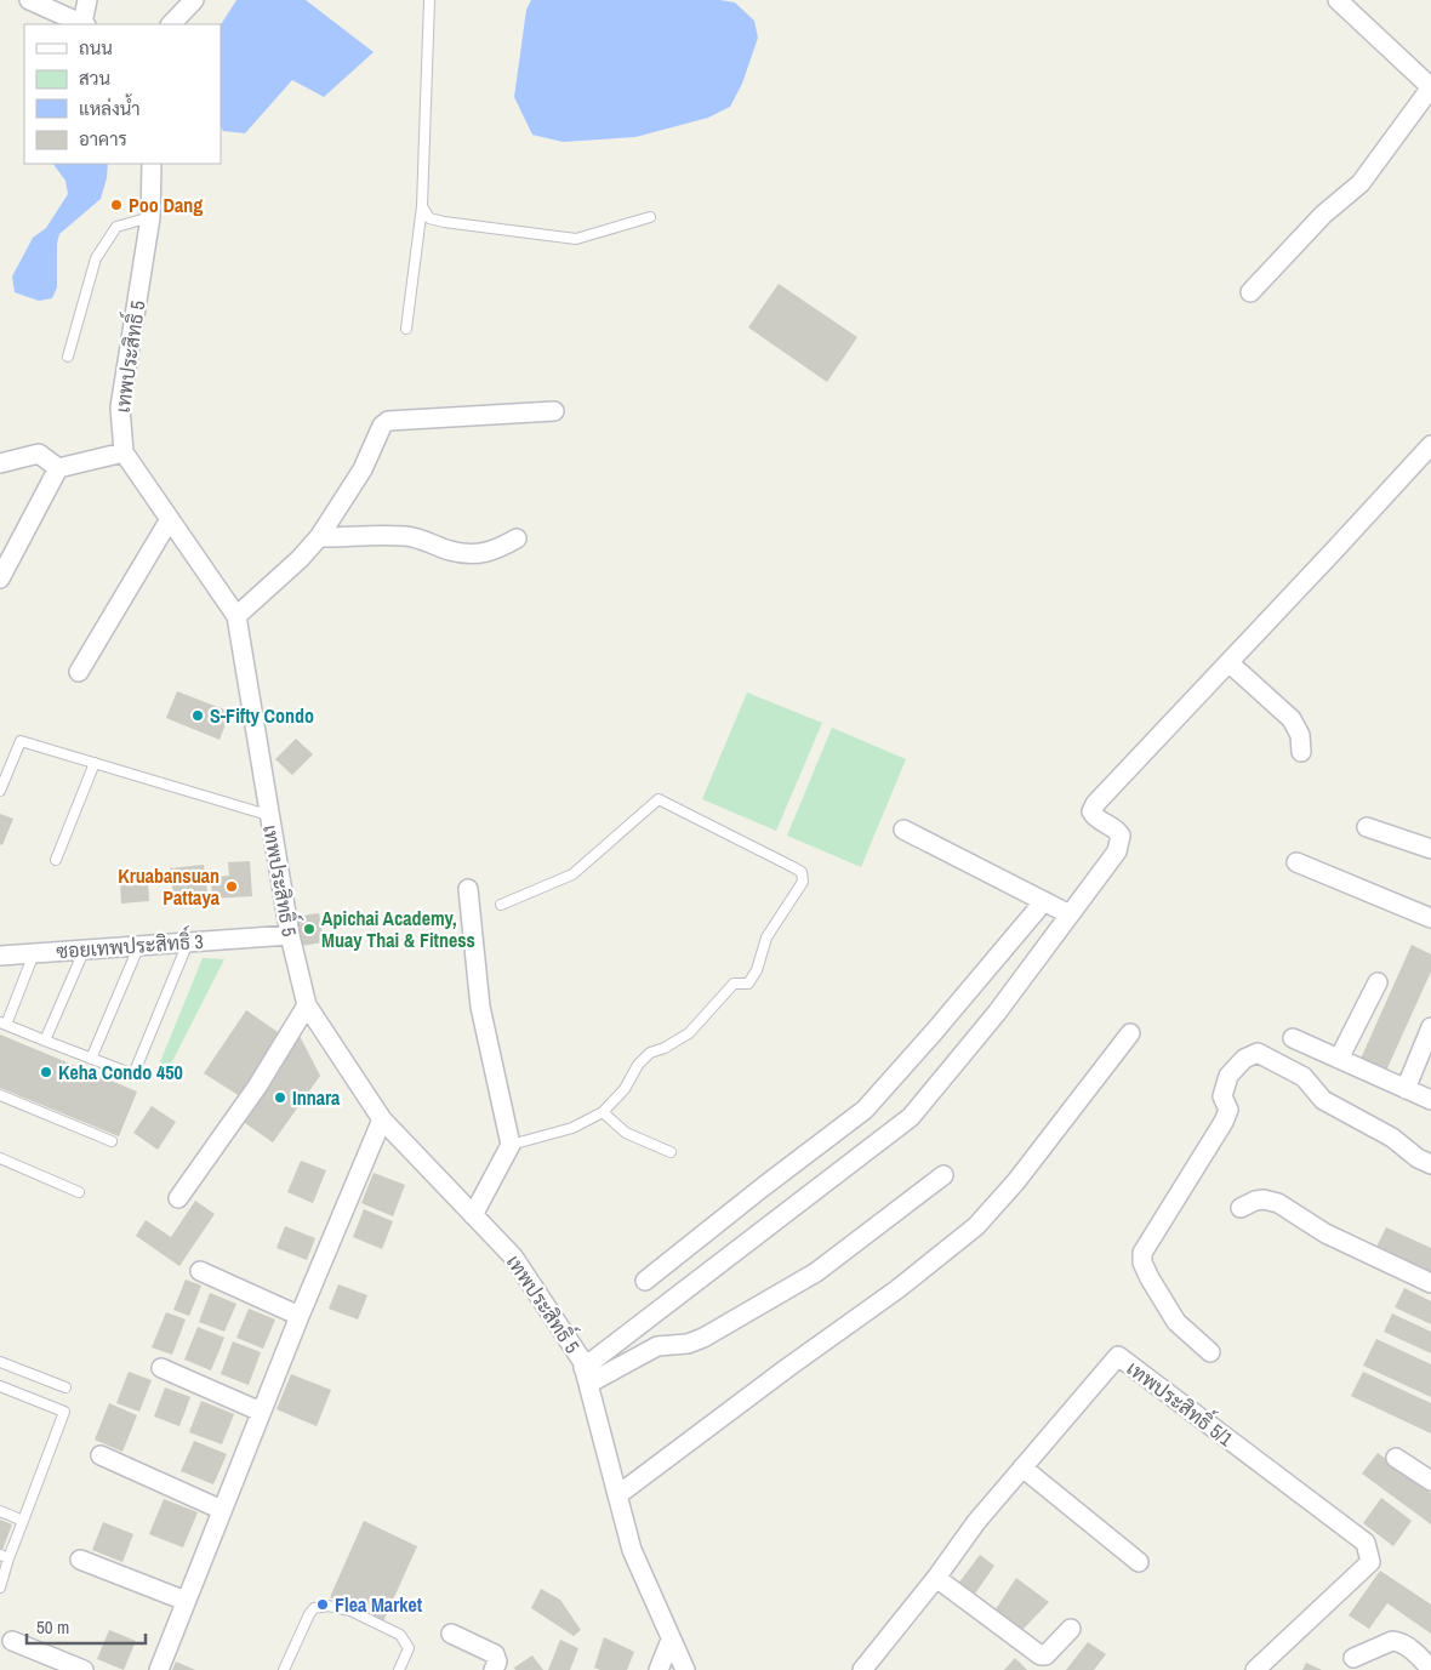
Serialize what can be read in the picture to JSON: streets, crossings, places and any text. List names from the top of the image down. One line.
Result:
{"streets":{"street":["เทพประสิทธิ์ 5","ซอยเทพประสิทธิ์ 3","เทพประสิทธิ์ 5/1"]},"crossings":[["เทพประสิทธิ์ 5","ซอยเทพประสิทธิ์ 3"]],"places":["Poo Dang","S-Fifty Condo","Kruabansuan Pattaya","Apichai Academy, Muay Thai & Fitness","Keha Condo 450","Innara","Flea Market"],"legend":["ถนน","สวน","แหล่งน้ำ","อาคาร"],"scale_bar":"50 m"}
